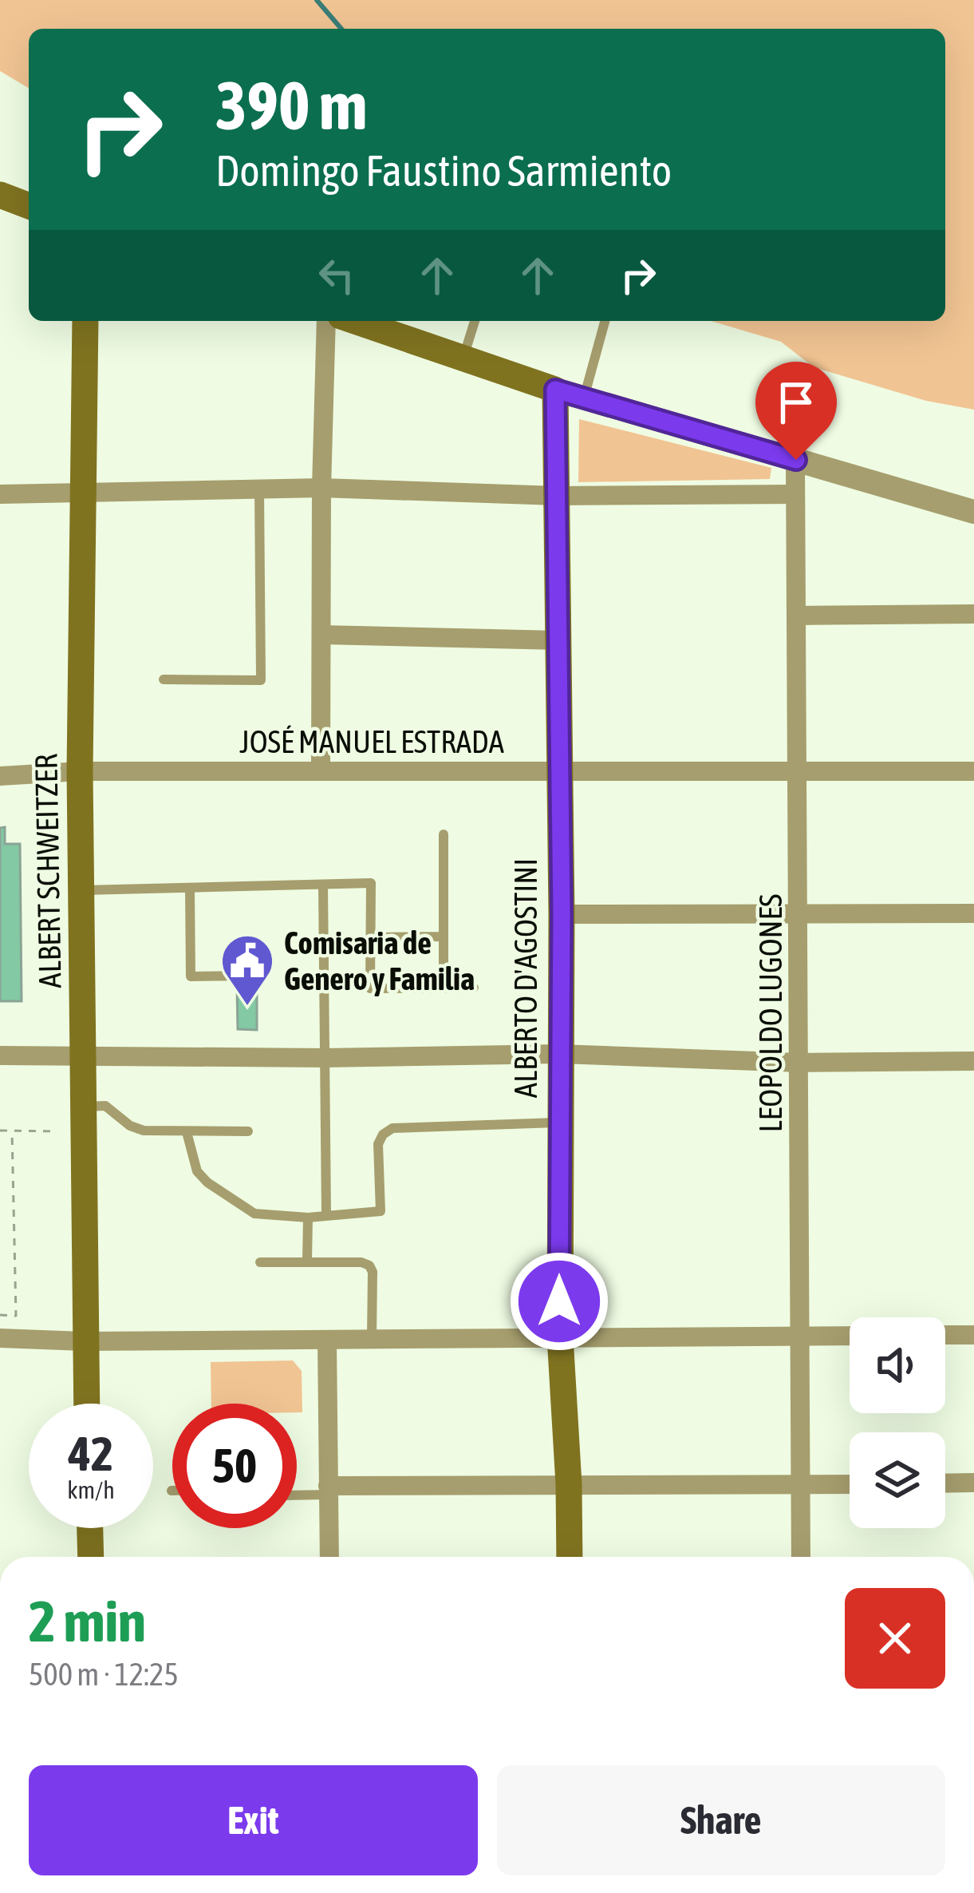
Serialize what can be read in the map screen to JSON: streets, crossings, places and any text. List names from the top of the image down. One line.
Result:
{"streets":{"main road":["ALBERT SCHWEITZER","ALBERTO D'AGOSTINI"],"street":["JOSÉ MANUEL ESTRADA","LEOPOLDO LUGONES"]},"crossings":[["JOSÉ MANUEL ESTRADA","ALBERT SCHWEITZER"],["JOSÉ MANUEL ESTRADA","ALBERTO D'AGOSTINI"],["JOSÉ MANUEL ESTRADA","LEOPOLDO LUGONES"]],"places":{"public building":["Comisaria de Genero y Familia"]},"page":{"turn":["390 m","Domingo Faustino Sarmiento"],"speed":"42 km/h","limit":"50","heading":["2 min","500 m · 12:25"],"buttons":["Exit","Share"]}}
